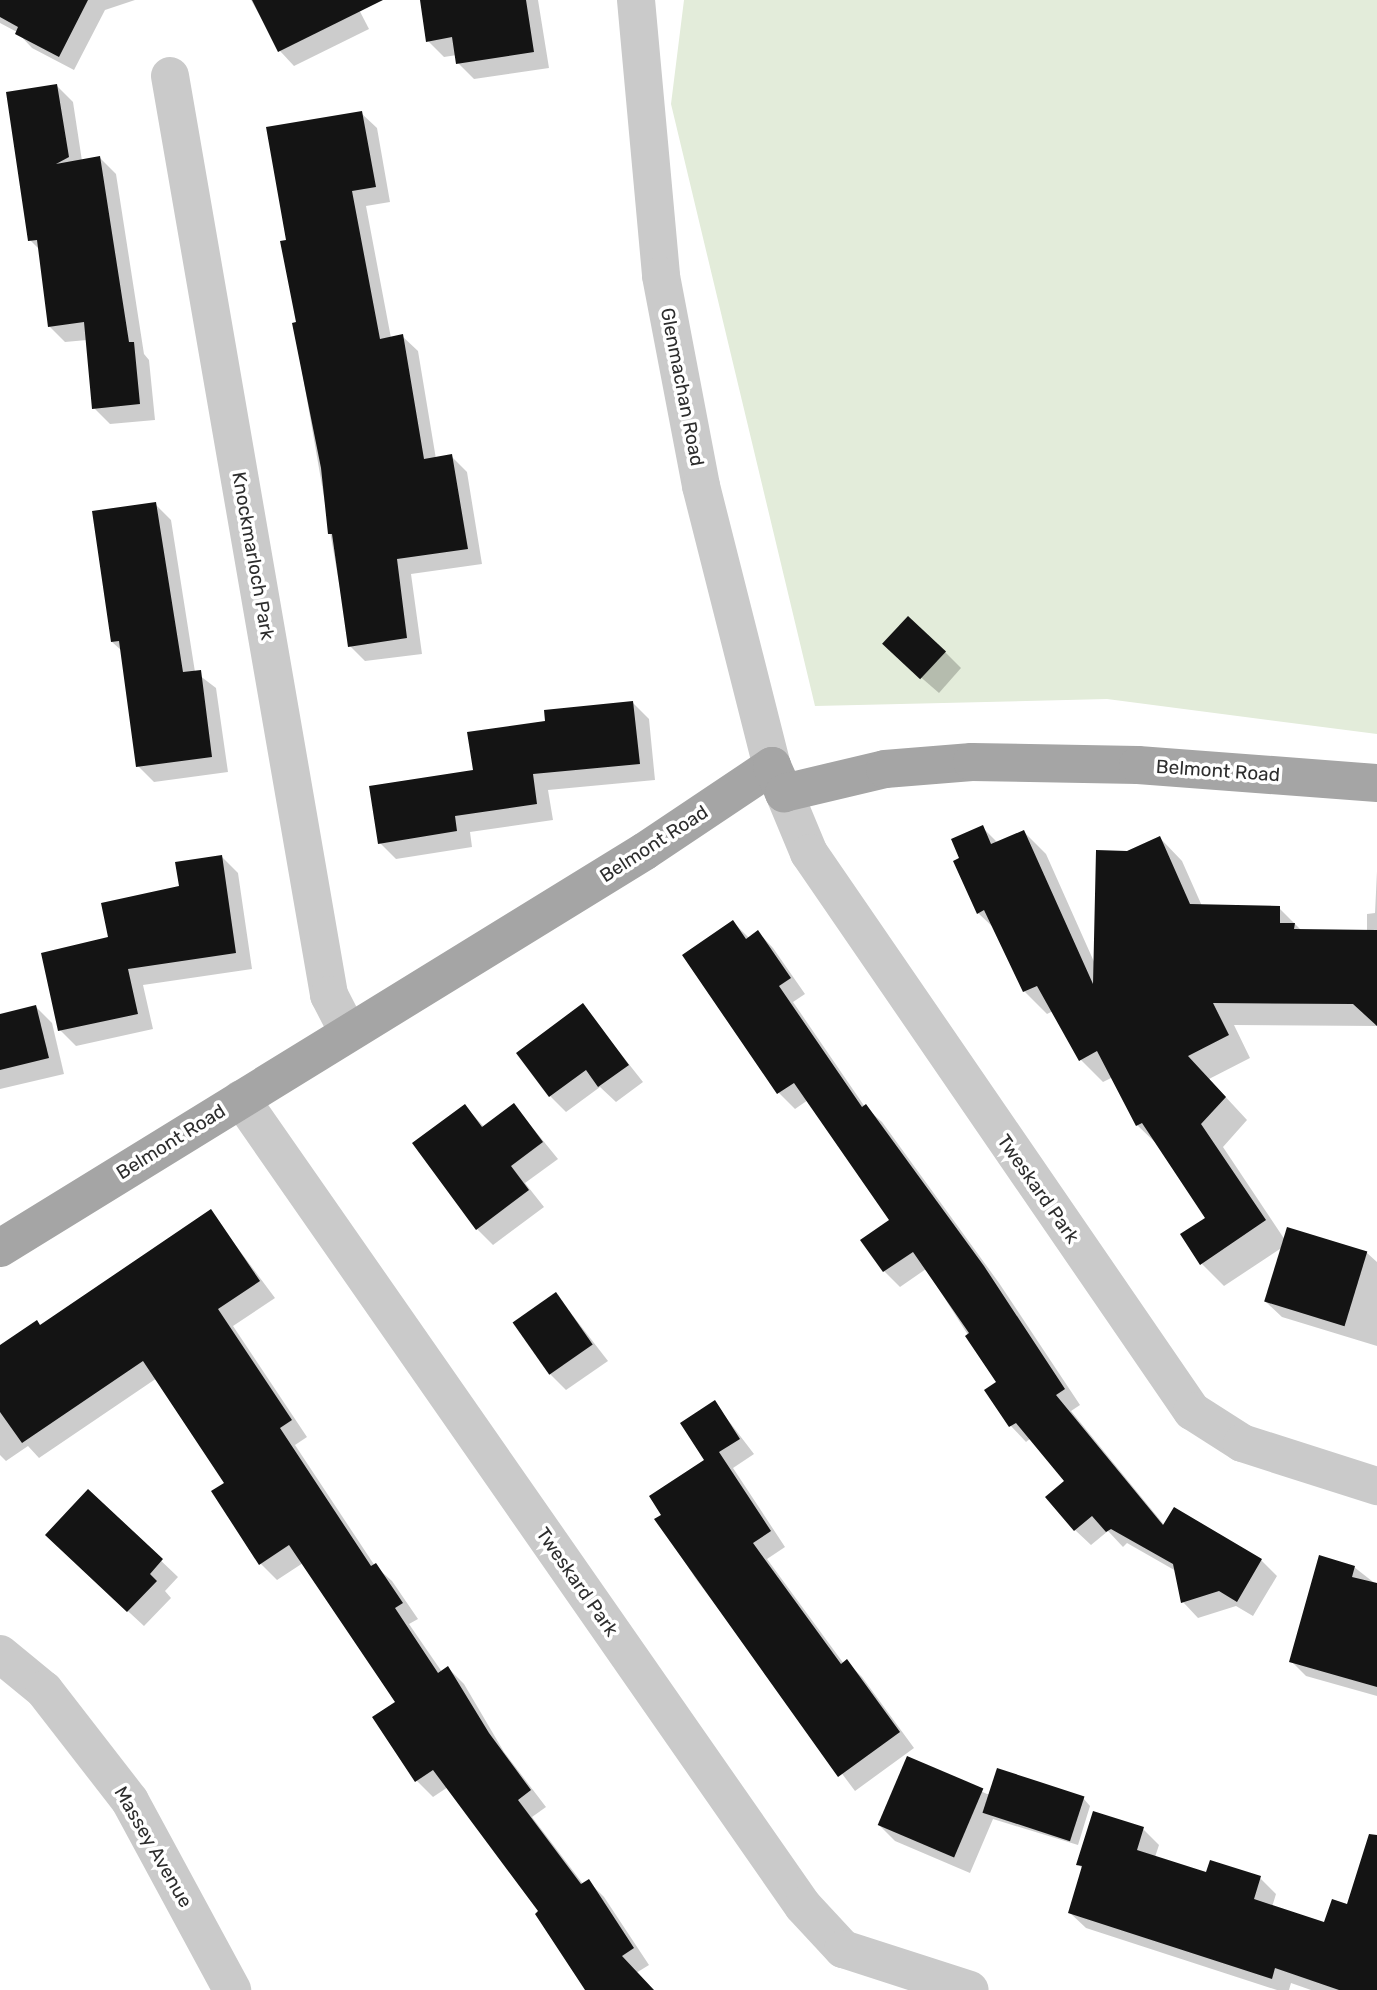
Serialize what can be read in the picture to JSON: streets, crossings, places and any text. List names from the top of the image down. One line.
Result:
{"streets":{"main road":["Belmont Road"],"street":["Glenmachan Road","Knockmarloch Park","Tweskard Park","Massey Avenue"]},"crossings":[["Glenmachan Road","Belmont Road"],["Glenmachan Road","Tweskard Park"],["Knockmarloch Park","Belmont Road"],["Belmont Road","Tweskard Park"]]}
